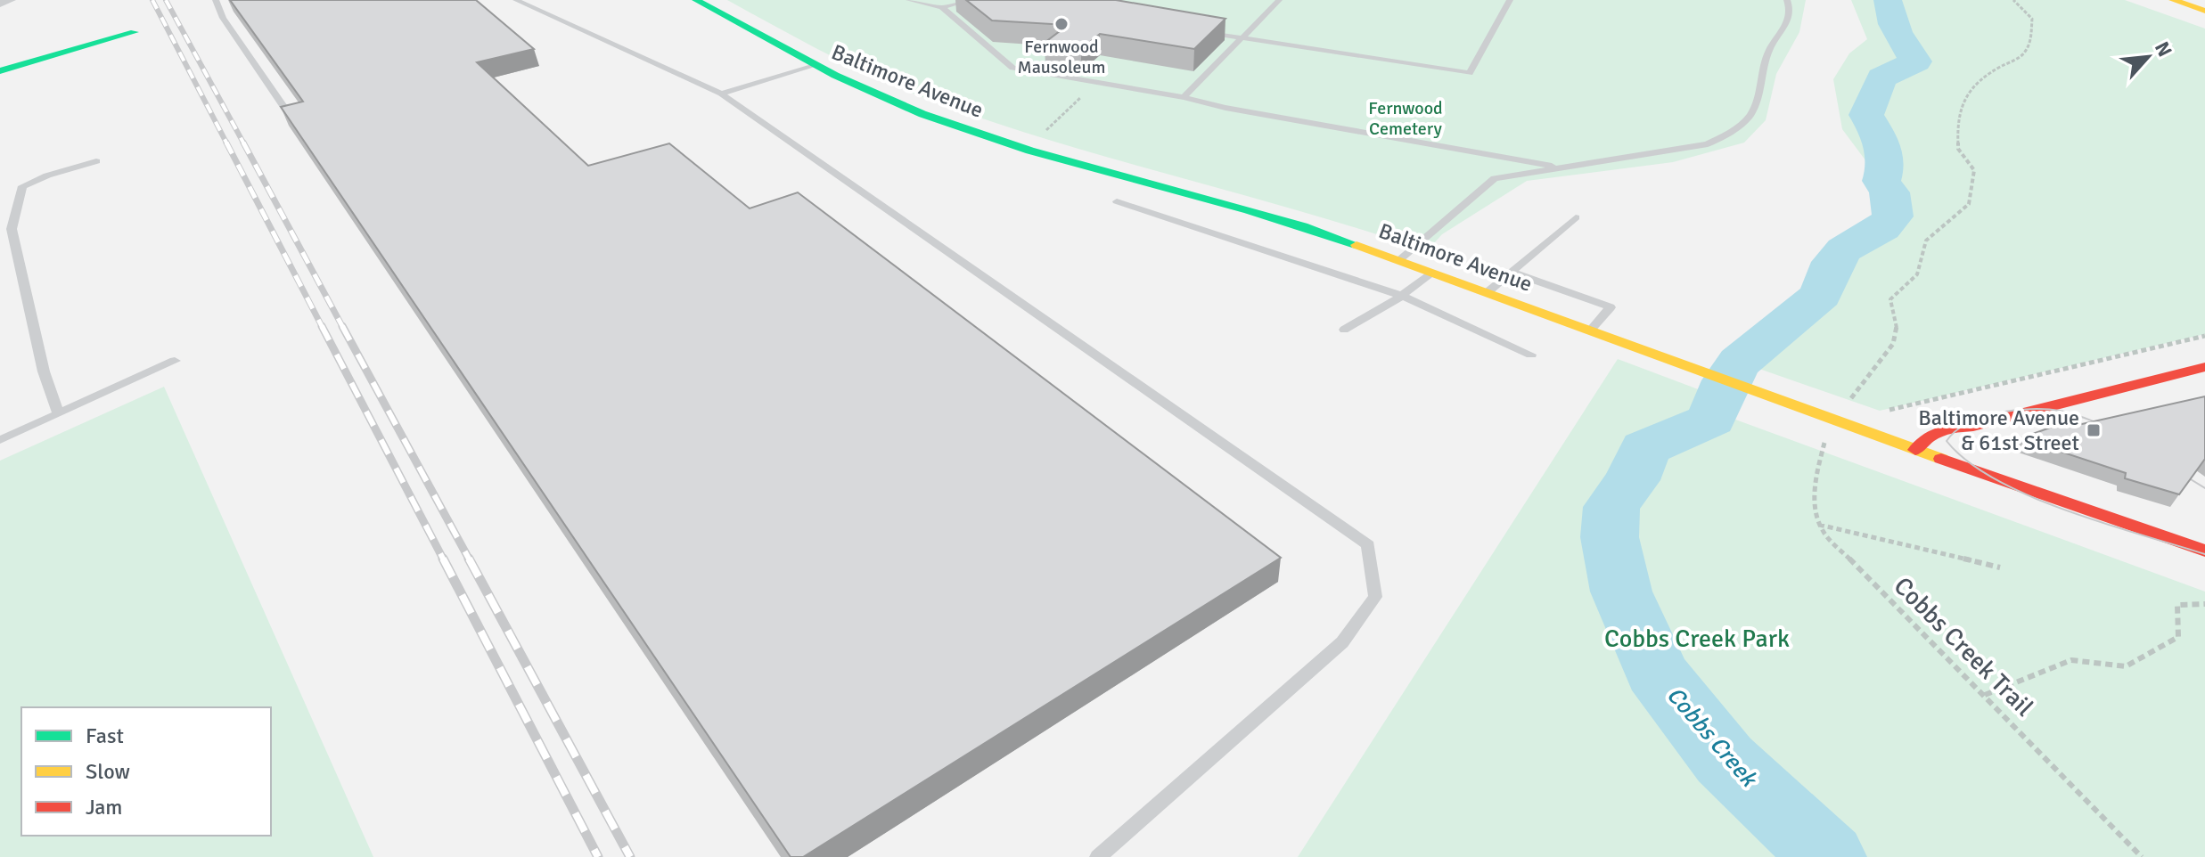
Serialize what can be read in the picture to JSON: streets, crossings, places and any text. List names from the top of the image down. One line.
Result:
{"streets":{"main road":["Baltimore Avenue"],"path":["Cobbs Creek Trail"]},"water":["Cobbs Creek"],"parks":["Fernwood Cemetery","Cobbs Creek Park"],"places":{"other":["Fernwood Mausoleum"],"transit":["Baltimore Avenue & 61st Street"]},"legend":["Fast","Slow","Jam"],"north":"top right"}
